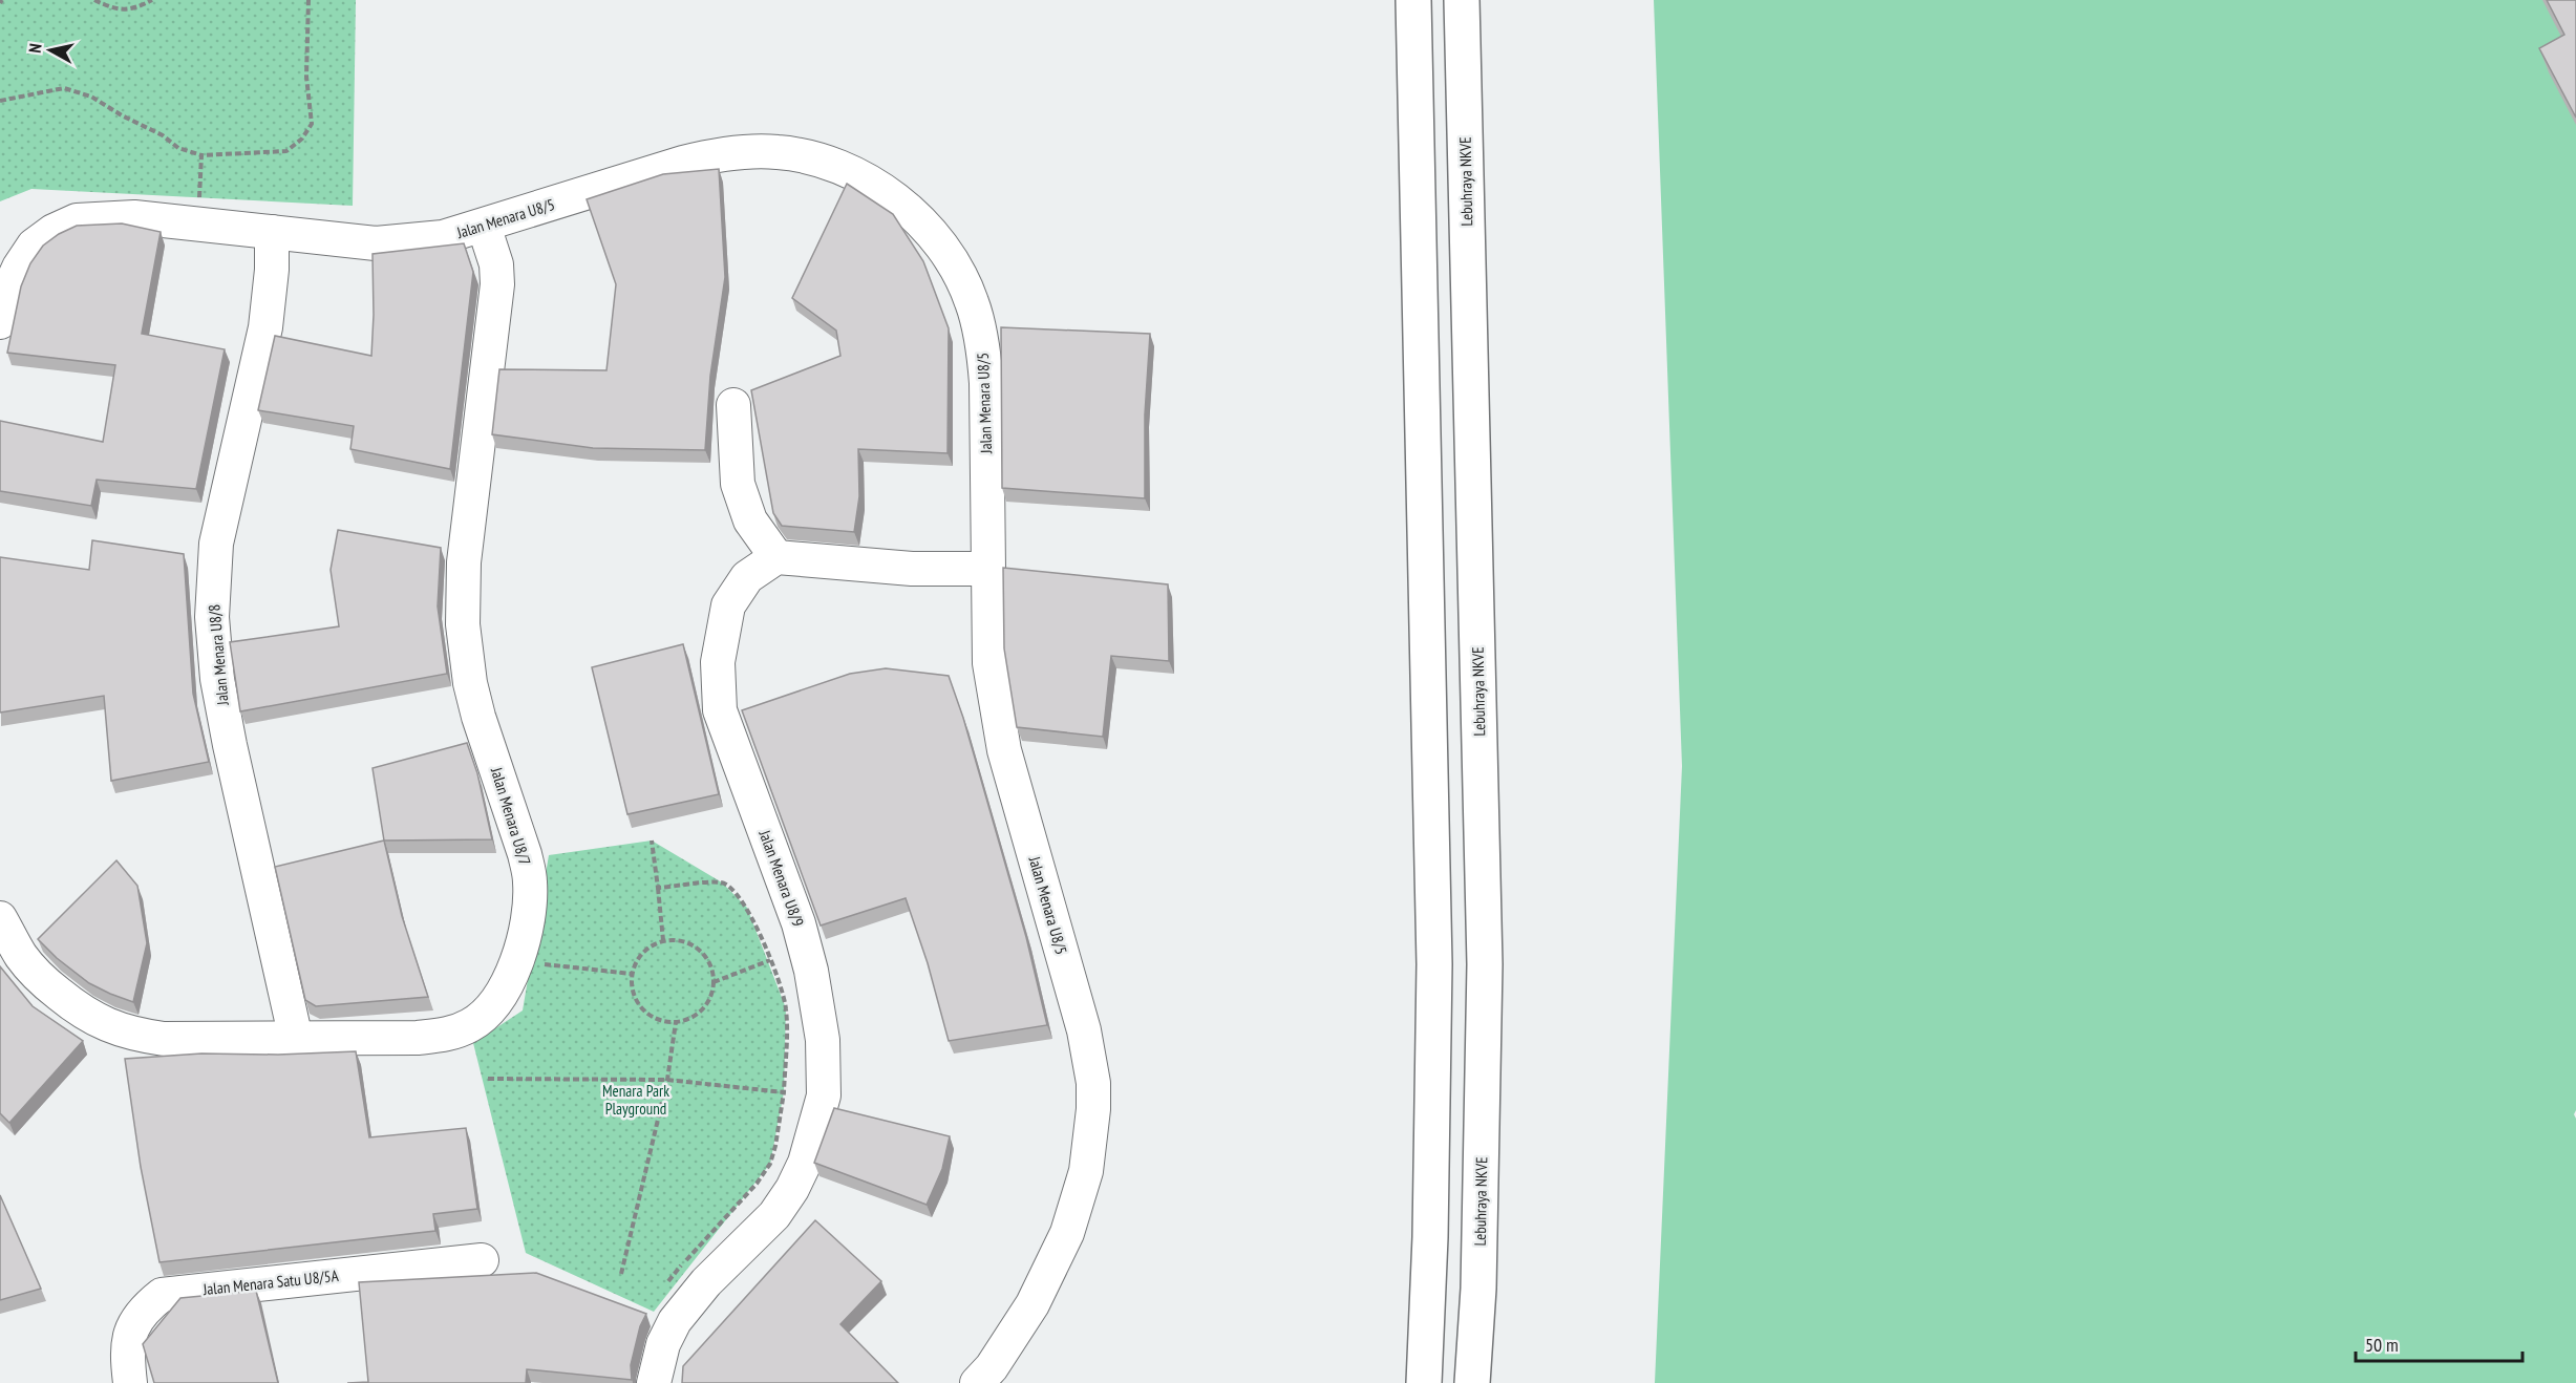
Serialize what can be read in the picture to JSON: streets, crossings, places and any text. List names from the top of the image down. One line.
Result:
{"streets":{"highway":["Lebuhraya NKVE"],"street":["Jalan Menara U8/5","Jalan Menara U8/8","Jalan Menara U8/7","Jalan Menara U8/9","Jalan Menara Satu U8/5A"]},"crossings":[["Jalan Menara U8/5","Jalan Menara U8/8"],["Jalan Menara U8/5","Jalan Menara U8/7"],["Jalan Menara U8/8","Jalan Menara U8/7"]],"parks":["Menara Park Playground"],"scale_bar":"50 m","north":"left"}
